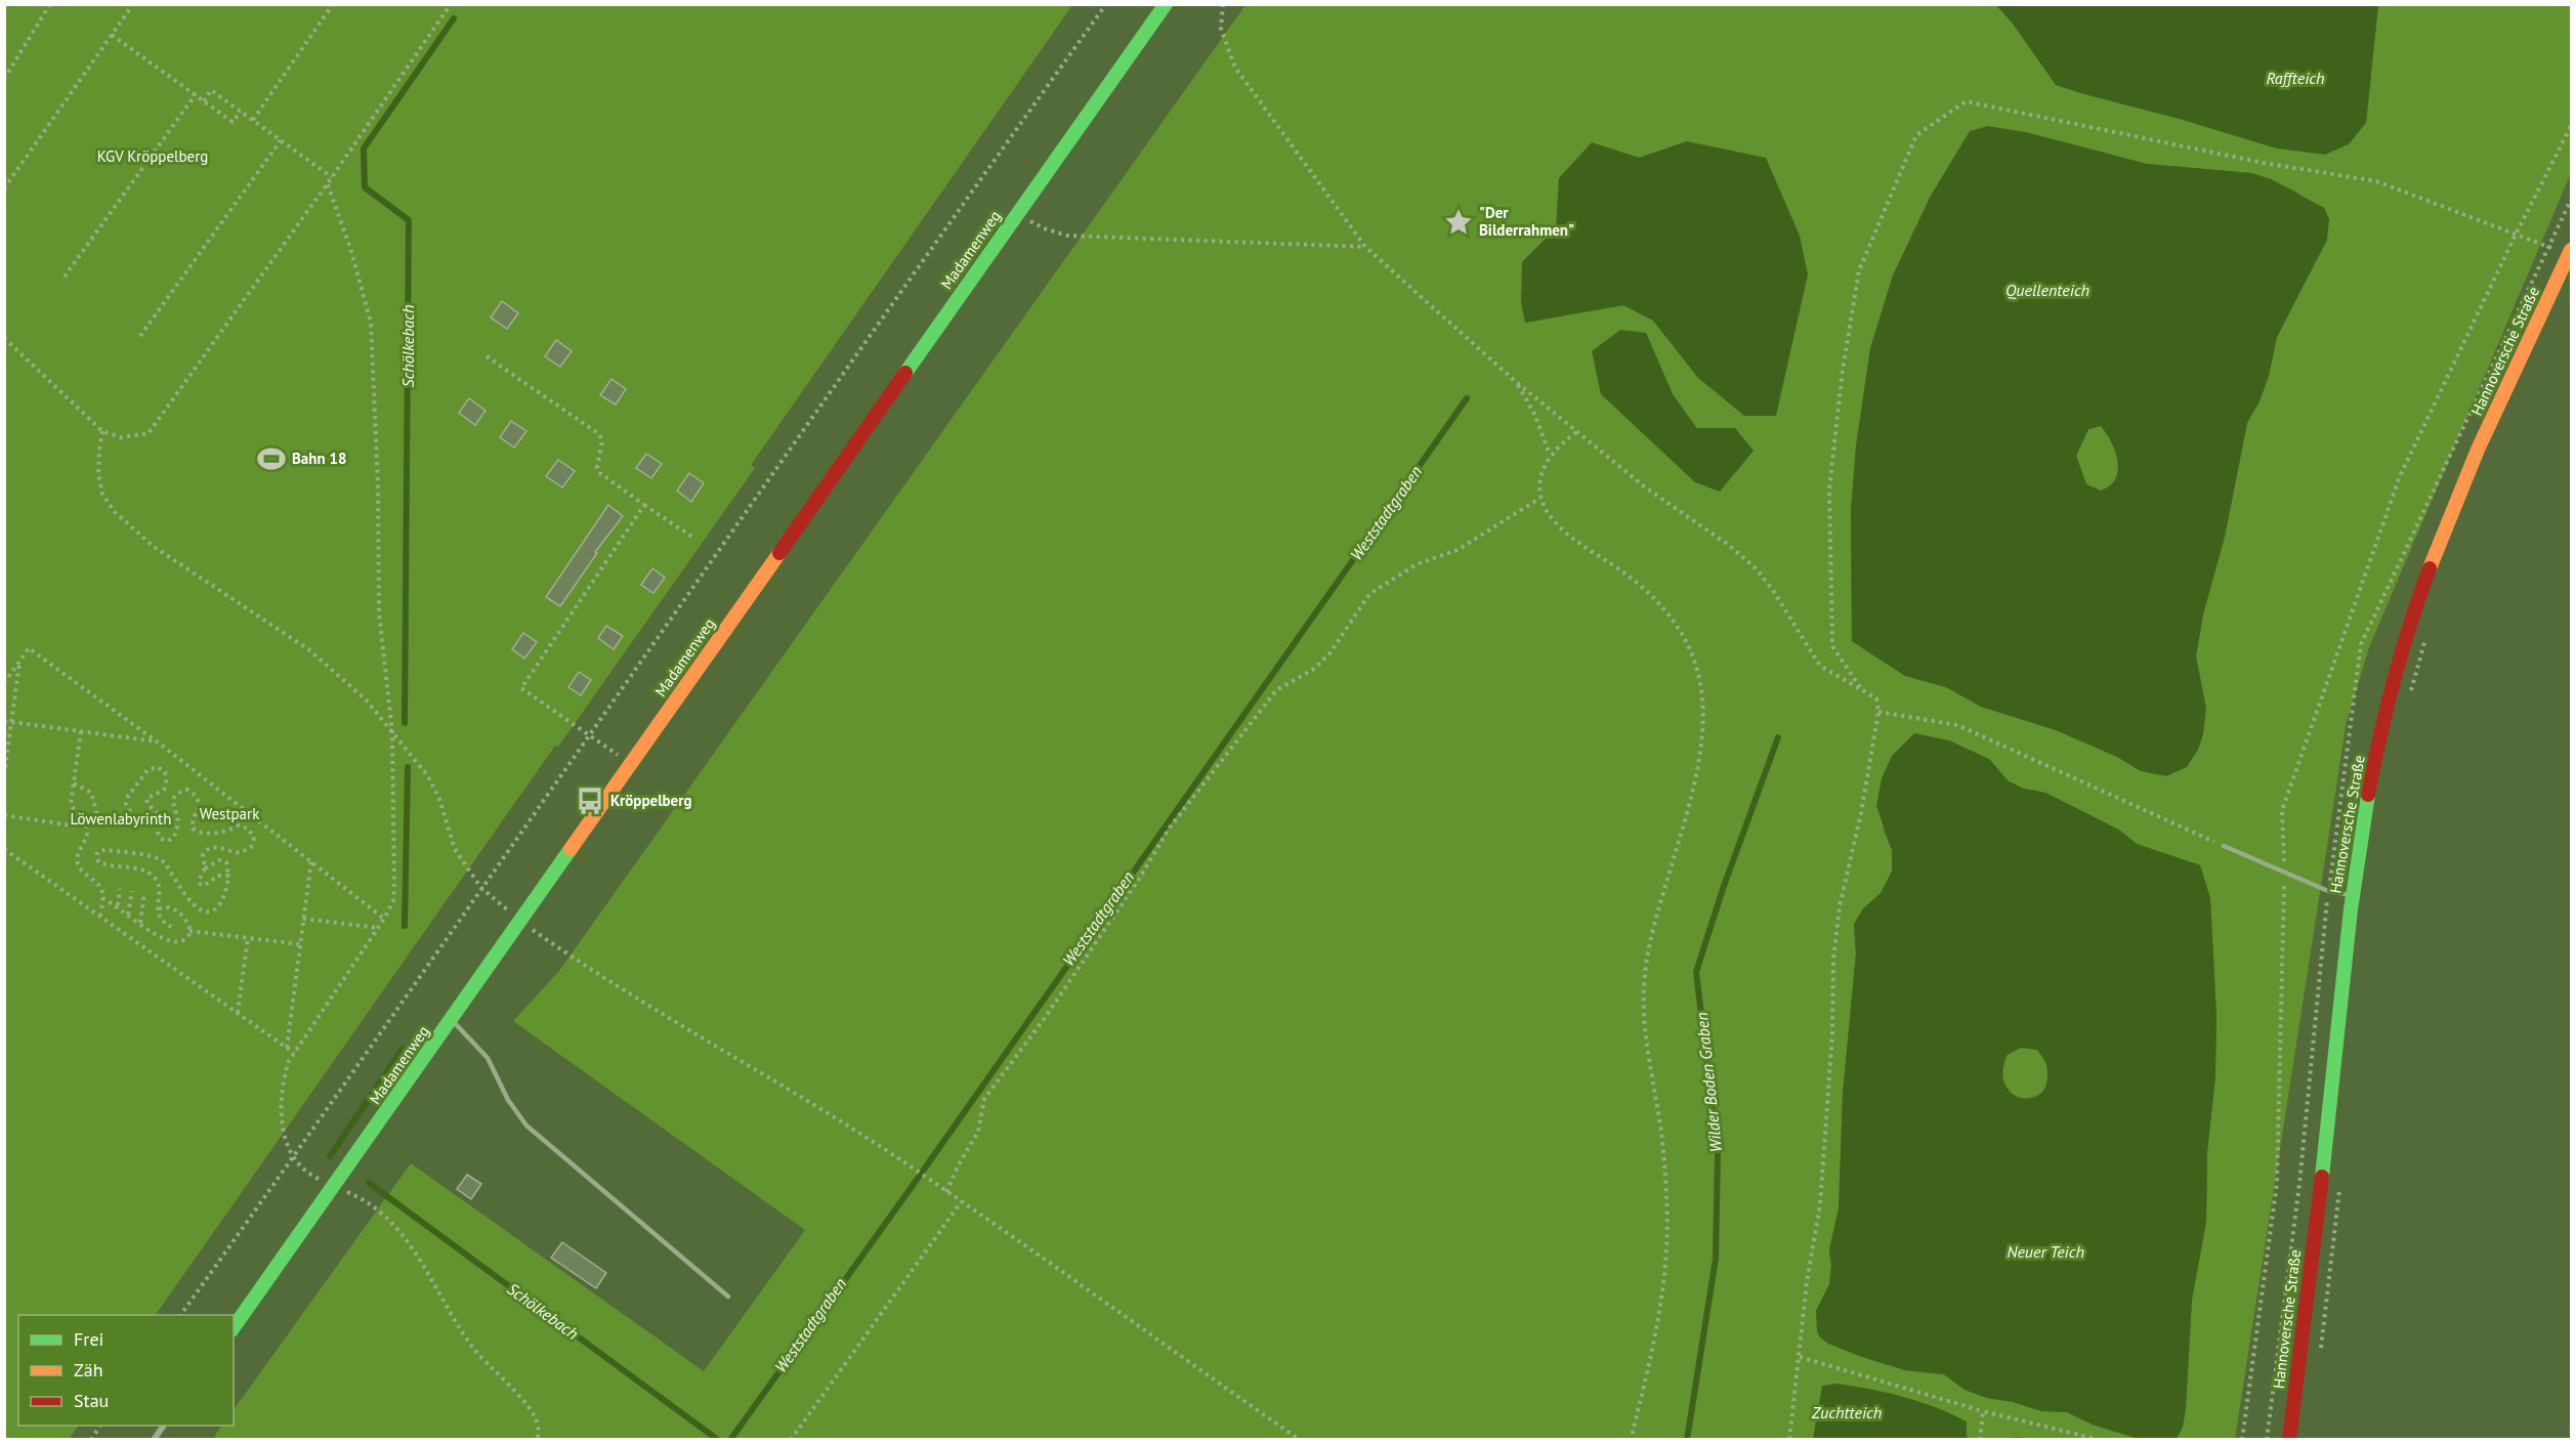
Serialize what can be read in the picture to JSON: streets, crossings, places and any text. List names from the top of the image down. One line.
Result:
{"streets":{"street":["Madamenweg","Hannoversche Straße"]},"water":["Raffteich","Quellenteich","Schölkebach","Weststadtgraben","Wilder Boden Graben","Neuer Teich","Zuchtteich"],"parks":["KGV Kröppelberg","Westpark","Löwenlabyrinth"],"places":{"place":["\"Der Bilderrahmen\""],"sports":["Bahn 18"],"bus stop":["Kröppelberg"]},"legend":["Frei","Zäh","Stau"]}
